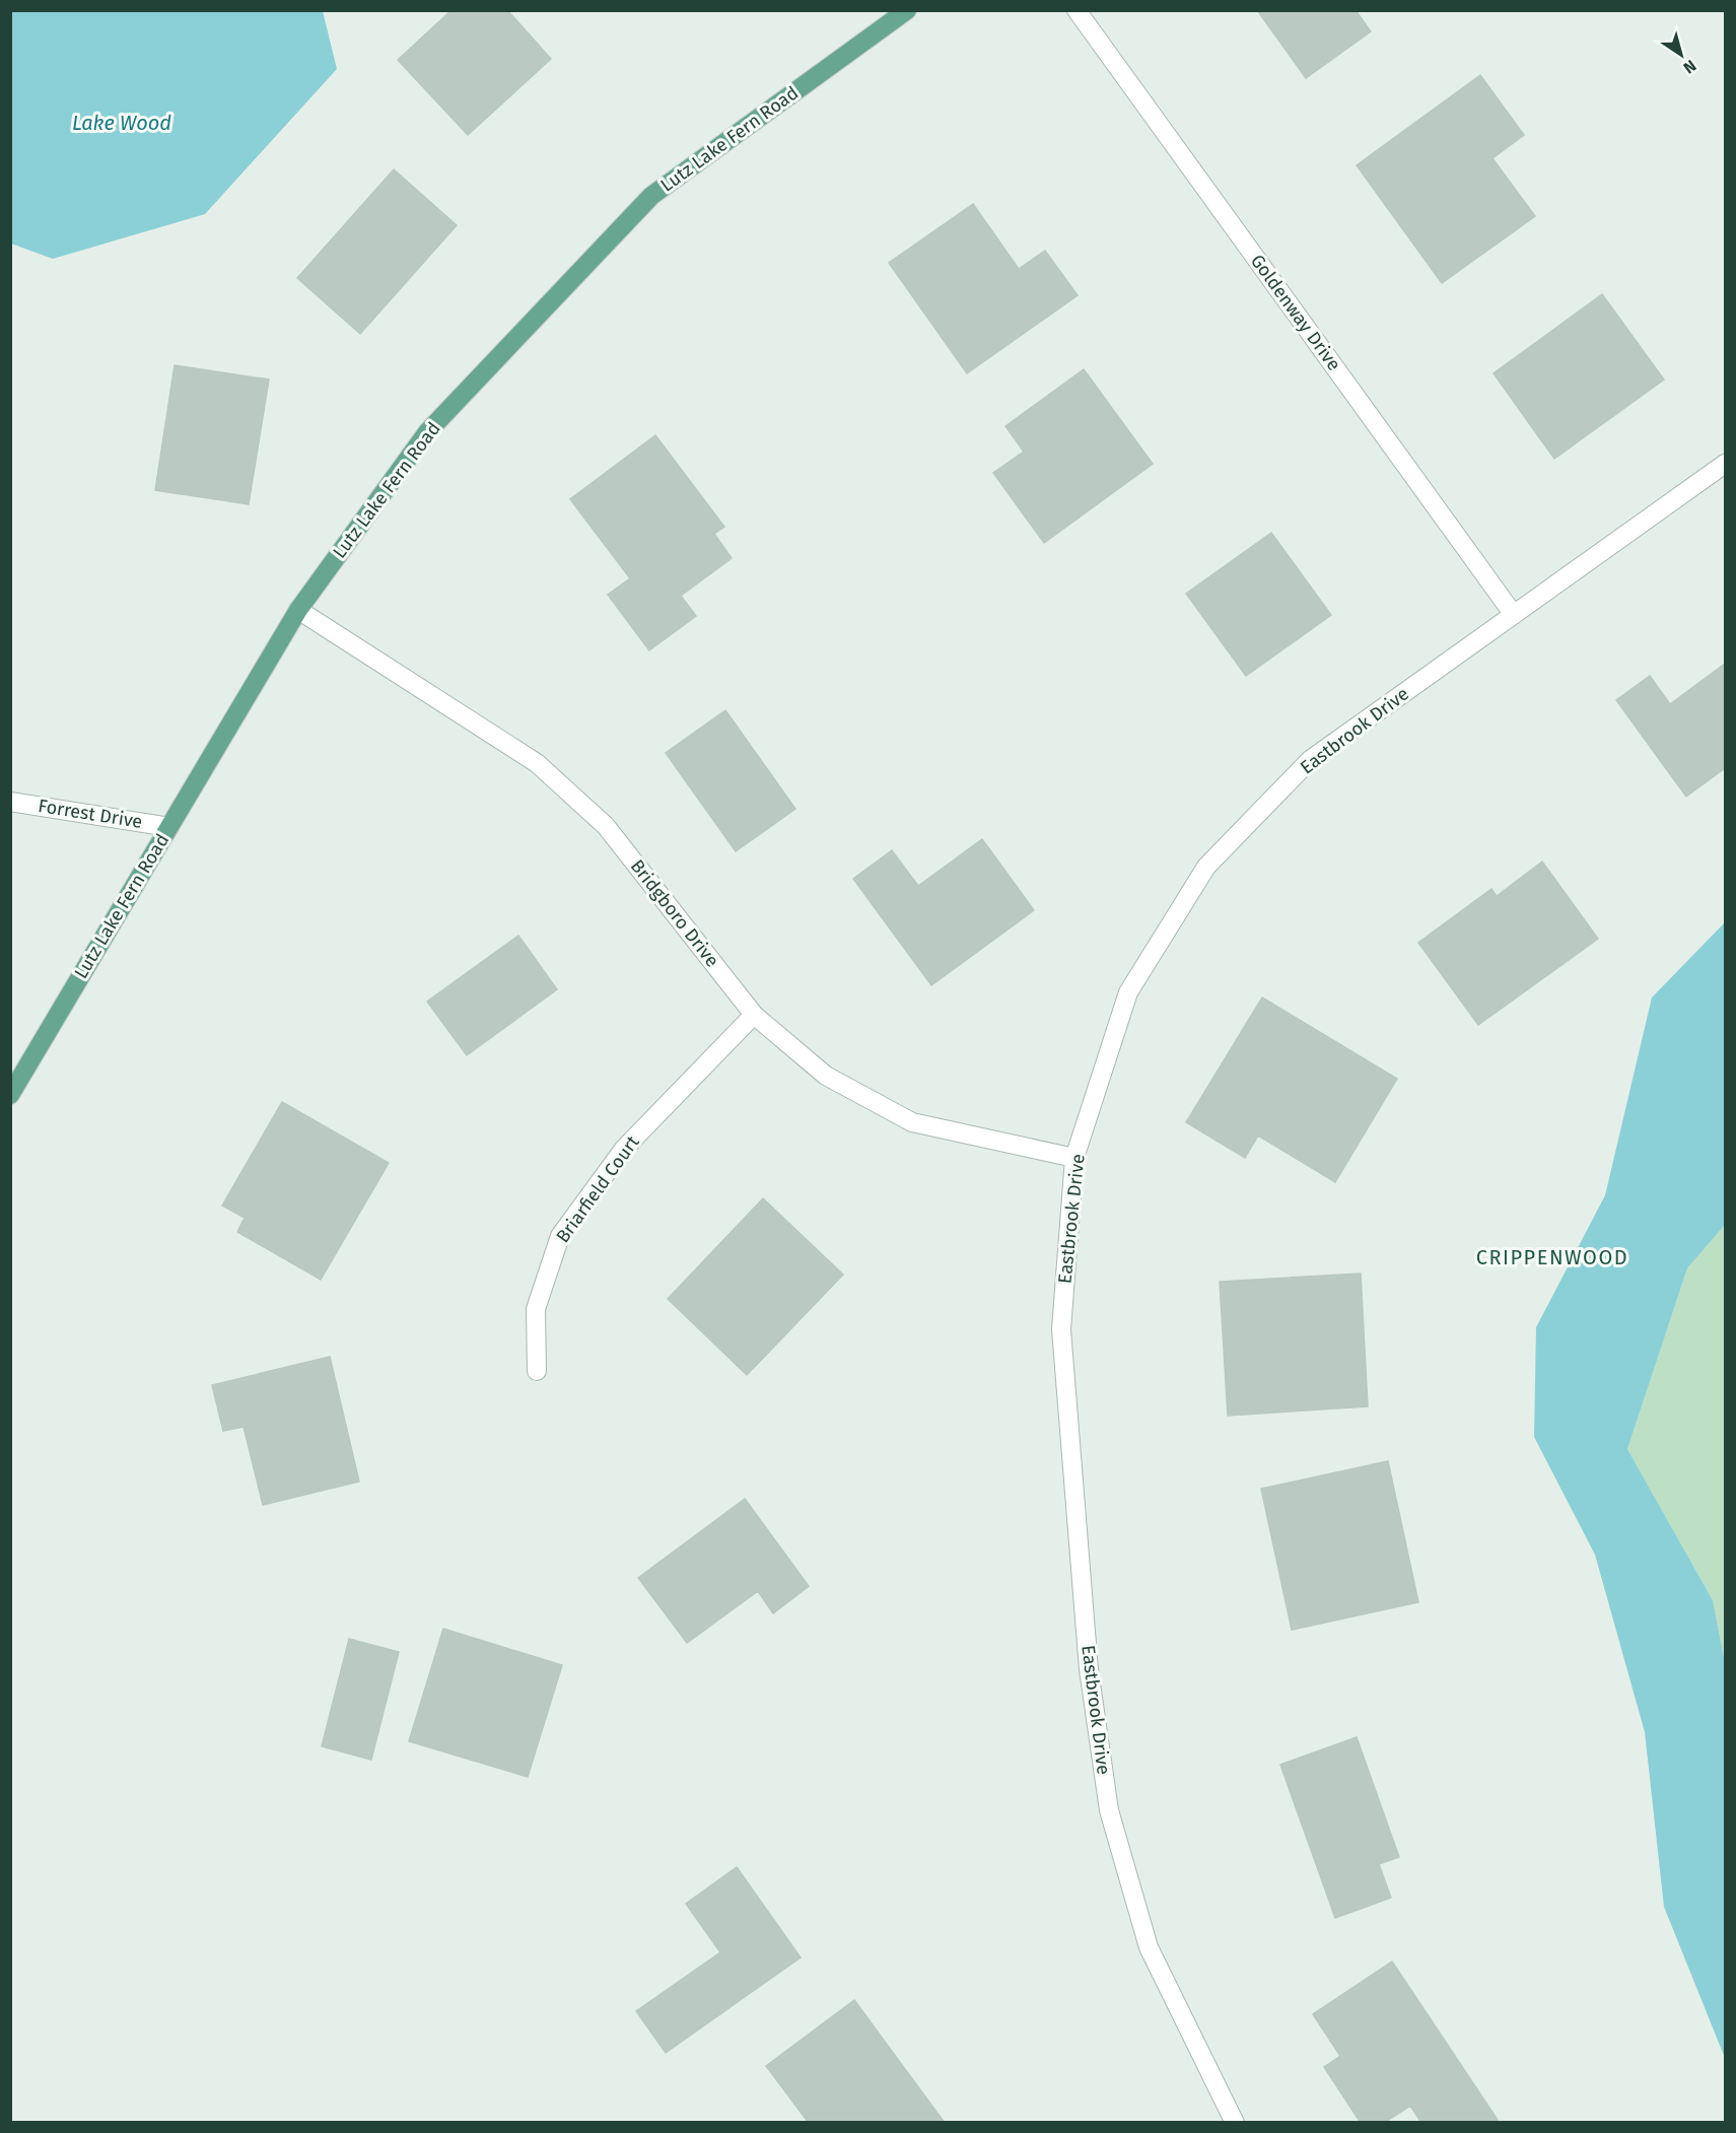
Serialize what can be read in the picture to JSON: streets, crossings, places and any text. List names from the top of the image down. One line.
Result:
{"streets":{"main road":["Lutz Lake Fern Road"],"street":["Goldenway Drive","Eastbrook Drive","Forrest Drive","Bridgboro Drive","Briarfield Court"]},"crossings":[["Lutz Lake Fern Road","Forrest Drive"],["Lutz Lake Fern Road","Bridgboro Drive"],["Goldenway Drive","Eastbrook Drive"],["Eastbrook Drive","Bridgboro Drive"],["Bridgboro Drive","Briarfield Court"]],"districts":["CRIPPENWOOD"],"water":["Lake Wood"],"north":"bottom right"}
